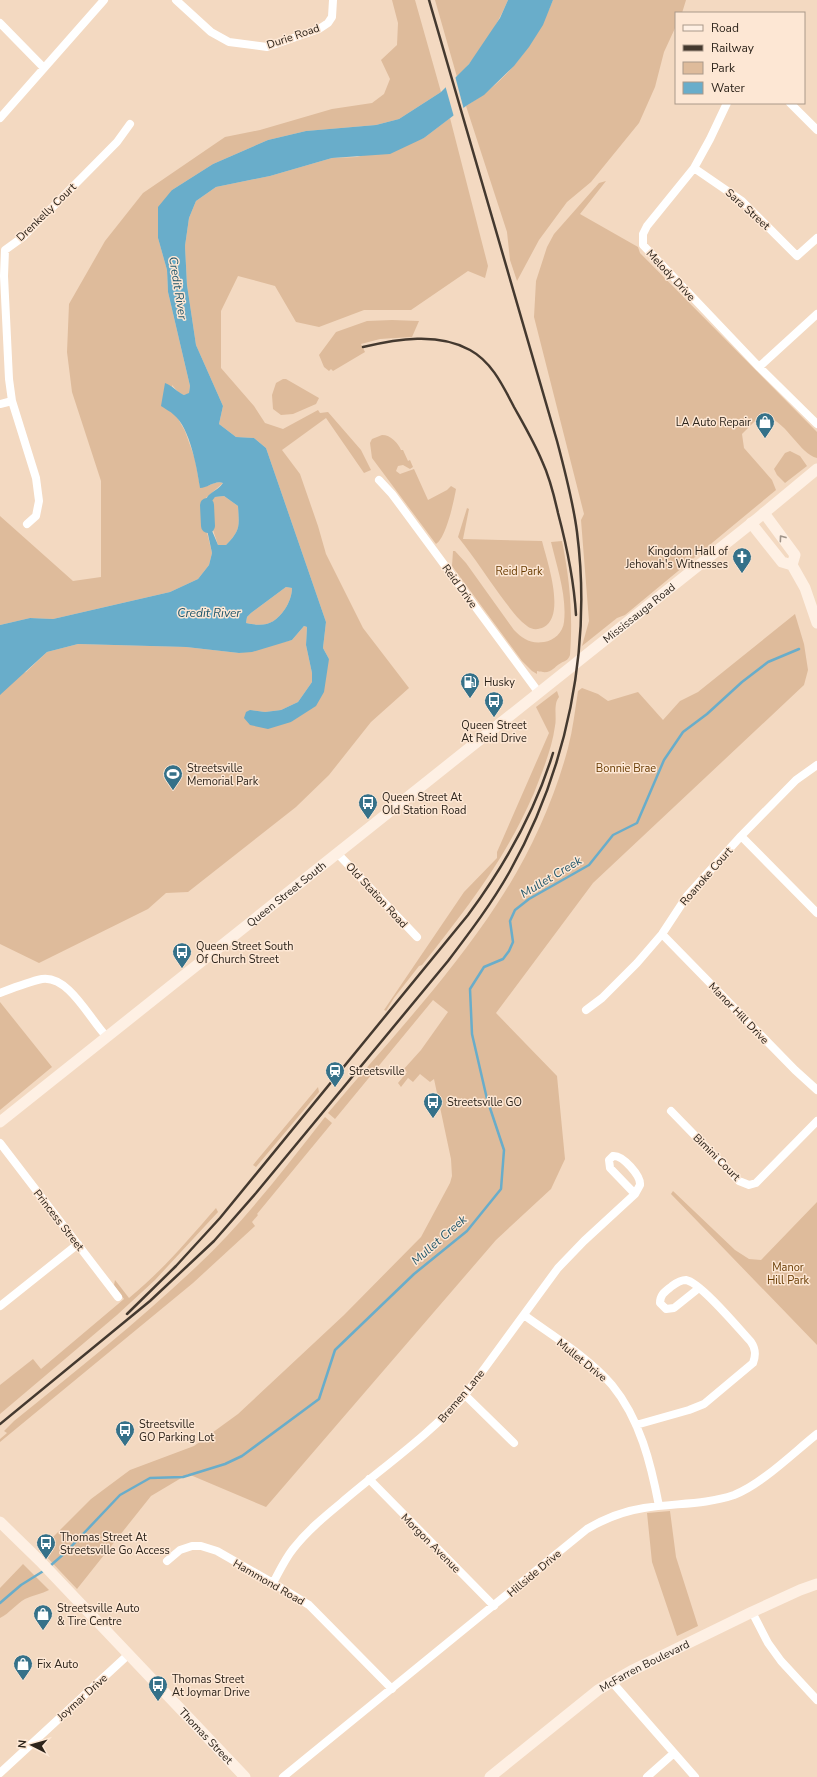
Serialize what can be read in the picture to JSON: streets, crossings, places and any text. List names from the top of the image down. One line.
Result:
{"streets":{"main road":["Mississauga Road","Queen Street South","McFarren Boulevard","Thomas Street"],"street":["Durie Road","Sara Street","Drenkelly Court","Melody Drive","Reid Drive","Roanoke Court","Old Station Road","Manor Hill Drive","Bimini Court","Princess Street","Mullet Drive","Bremen Lane","Morgon Avenue","Hillside Drive","Hammond Road","Joymar Drive"]},"crossings":[["Sara Street","Melody Drive"],["Reid Drive","Queen Street South"],["Mississauga Road","Queen Street South"],["Roanoke Court","Manor Hill Drive"],["Queen Street South","Old Station Road"],["Mullet Drive","Bremen Lane"],["Mullet Drive","Hillside Drive"],["Bremen Lane","Morgon Avenue"],["Bremen Lane","Hammond Road"],["Morgon Avenue","Hillside Drive"],["Hillside Drive","Hammond Road"],["Joymar Drive","Thomas Street"]],"water":["Credit River","Mullet Creek"],"parks":["Reid Park","Bonnie Brae","Manor Hill Park"],"places":{"shop":["LA Auto Repair","Streetsville Auto & Tire Centre","Fix Auto"],"church":["Kingdom Hall of Jehovah's Witnesses"],"fuel station":["Husky"],"bus stop":["Queen Street At Reid Drive","Queen Street At Old Station Road","Queen Street South Of Church Street","Streetsville GO","Streetsville GO Parking Lot","Thomas Street At Streetsville Go Access","Thomas Street At Joymar Drive"],"sports":["Streetsville Memorial Park"],"station":["Streetsville"]},"legend":["Road","Railway","Park","Water"],"north":"left"}
